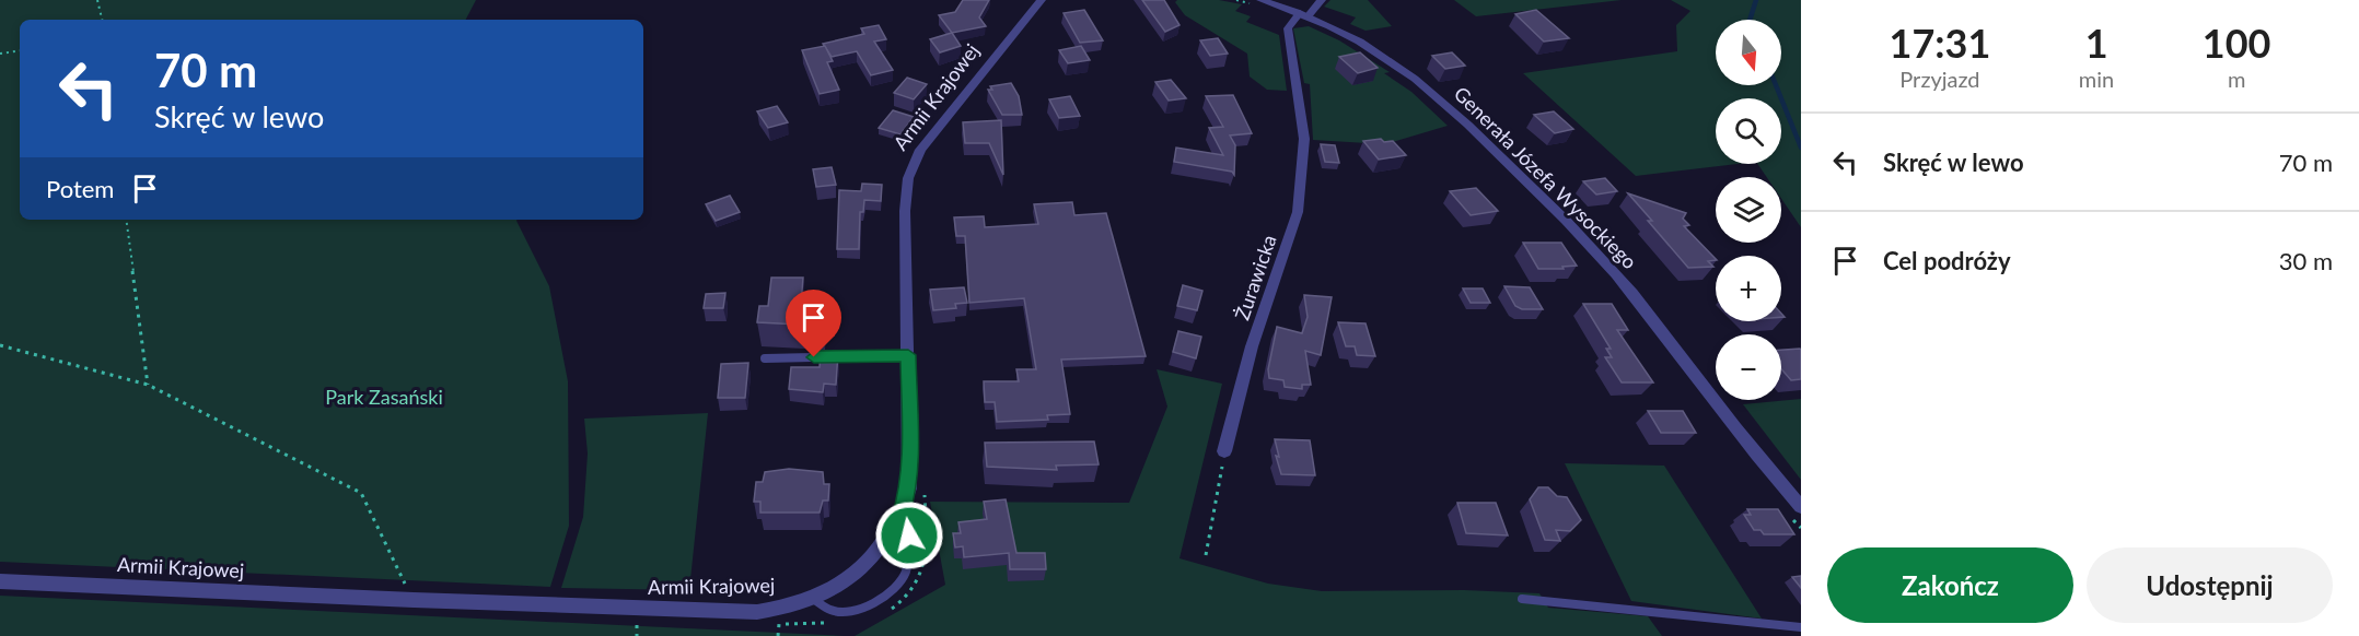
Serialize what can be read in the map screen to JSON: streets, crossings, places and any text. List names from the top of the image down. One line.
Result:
{"streets":{"street":["Armii Krajowej","Generała Józefa Wysockiego","Żurawicka"]},"crossings":[["Generała Józefa Wysockiego","Żurawicka"]],"parks":["Park Zasański"],"north":"bottom","page":{"eta":["17:31","Przyjazd","1","min","100","m"],"map_buttons":["+","−"],"turn":["70 m","Skręć w lewo"],"list":[{"name":"Skręć w lewo","value":"70 m"},{"name":"Cel podróży","value":"30 m"}],"then":"Potem","buttons":["Zakończ","Udostępnij"]}}
